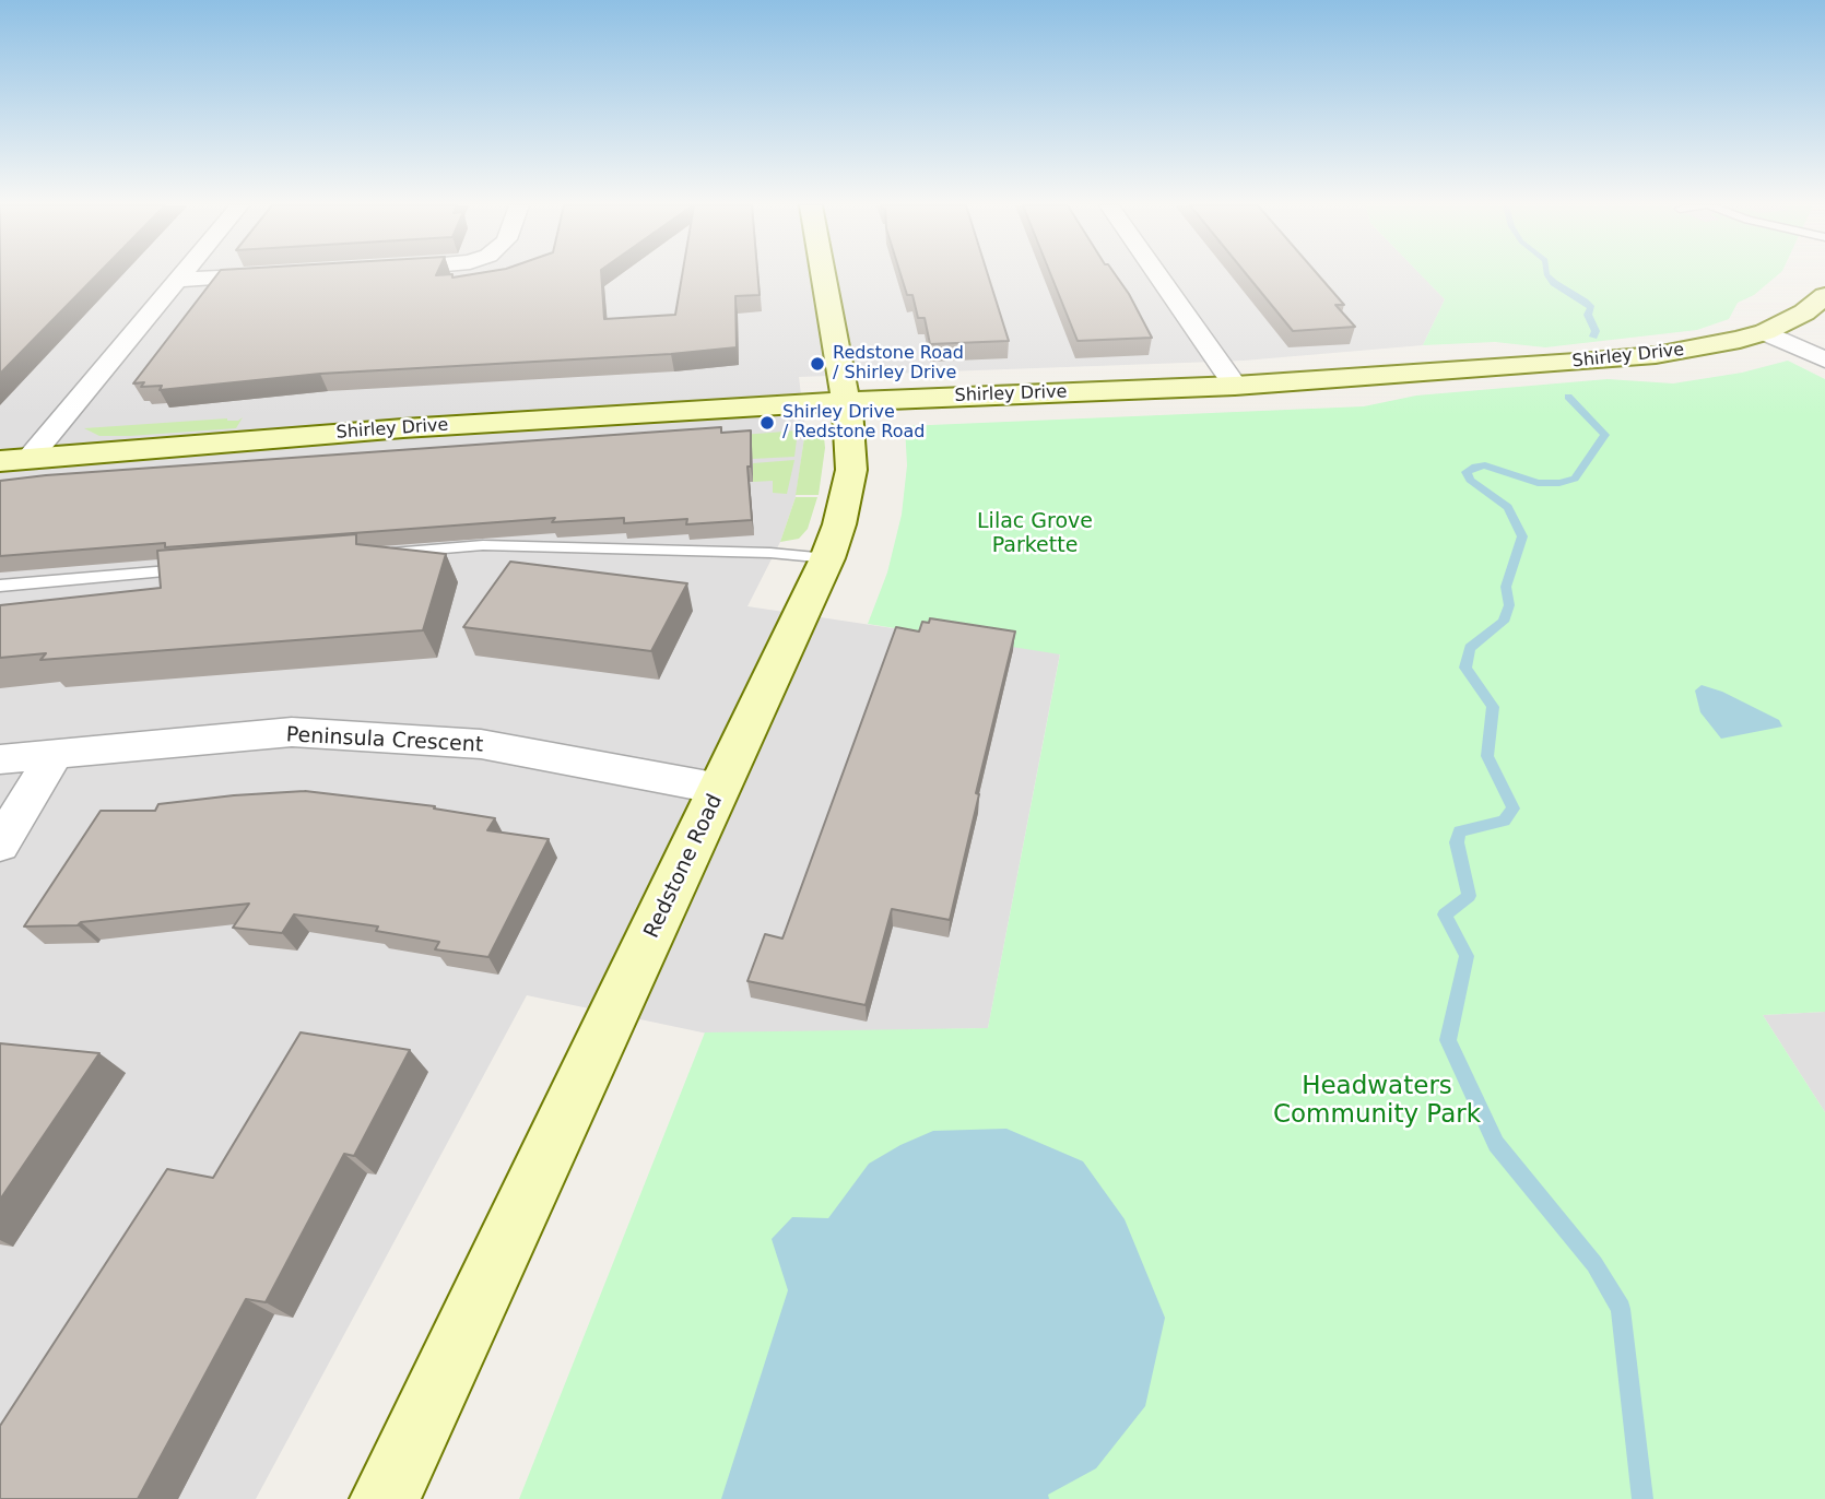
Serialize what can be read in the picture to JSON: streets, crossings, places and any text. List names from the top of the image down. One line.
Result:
{"streets":{"street":["Shirley Drive","Peninsula Crescent","Redstone Road"]},"crossings":[["Shirley Drive","Redstone Road"],["Peninsula Crescent","Redstone Road"]],"parks":["Lilac Grove Parkette","Headwaters Community Park"],"places":["Redstone Road / Shirley Drive","Shirley Drive / Redstone Road"]}
